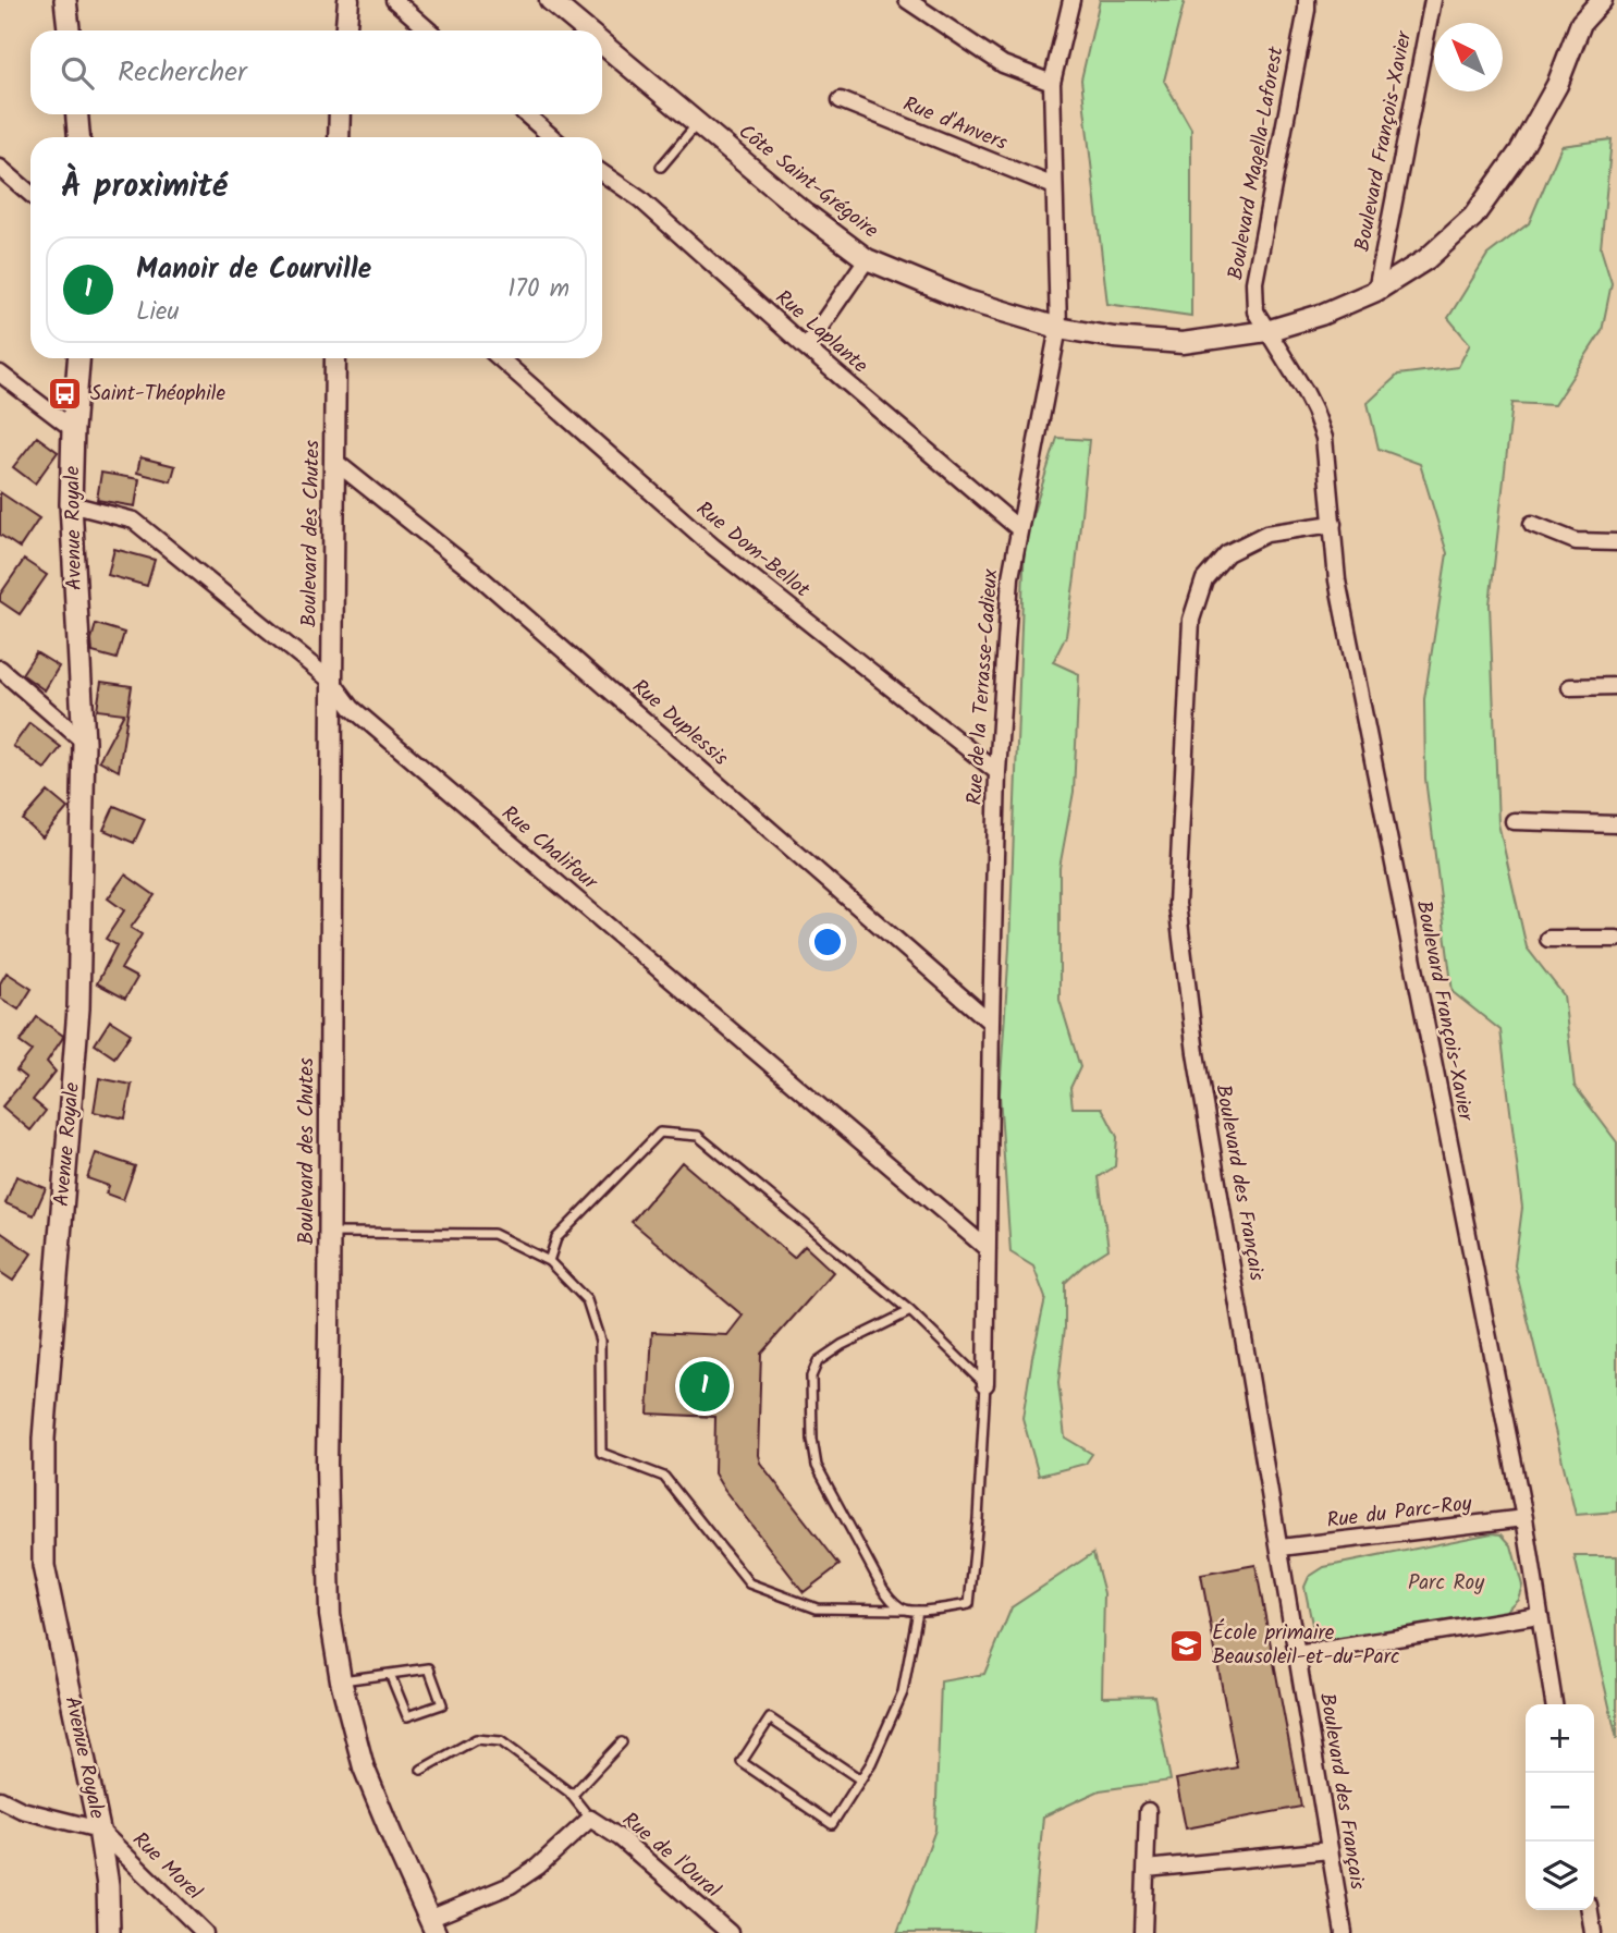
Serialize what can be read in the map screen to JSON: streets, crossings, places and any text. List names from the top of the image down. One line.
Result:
{"streets":{"main road":["Avenue Royale"],"street":["Rue d'Anvers","Boulevard François-Xavier","Boulevard Magella-Laforest","Côte Saint-Grégoire","Rue Laplante","Boulevard des Chutes","Rue Dom-Bellot","Rue de la Terrasse-Cadieux","Rue Duplessis","Rue Chalifour","Boulevard des Français","Rue du Parc-Roy","Rue de l'Oural","Rue Morel"]},"crossings":[["Rue d'Anvers","Rue de la Terrasse-Cadieux"],["Boulevard François-Xavier","Boulevard Magella-Laforest"],["Boulevard François-Xavier","Côte Saint-Grégoire"],["Boulevard François-Xavier","Boulevard des Français"],["Boulevard François-Xavier","Rue du Parc-Roy"],["Boulevard Magella-Laforest","Côte Saint-Grégoire"],["Côte Saint-Grégoire","Rue de la Terrasse-Cadieux"],["Rue Laplante","Rue de la Terrasse-Cadieux"],["Avenue Royale","Rue Chalifour"],["Avenue Royale","Rue Morel"],["Boulevard des Chutes","Rue Duplessis"],["Boulevard des Chutes","Rue Chalifour"],["Boulevard des Chutes","Rue de l'Oural"],["Rue Dom-Bellot","Rue de la Terrasse-Cadieux"],["Rue de la Terrasse-Cadieux","Rue Duplessis"],["Rue de la Terrasse-Cadieux","Rue Chalifour"],["Boulevard des Français","Rue du Parc-Roy"]],"parks":["Parc Roy"],"places":{"bus stop":["Saint-Théophile"],"school or university":["École primaire Beausoleil-et-du-Parc"]},"north":"top left","page":{"search":"Rechercher","heading":"À proximité","list":[{"mark":"1","name":"Manoir de Courville","note":"Lieu","value":"170 m"}],"pins":"1","map_buttons":["+","−"]}}
